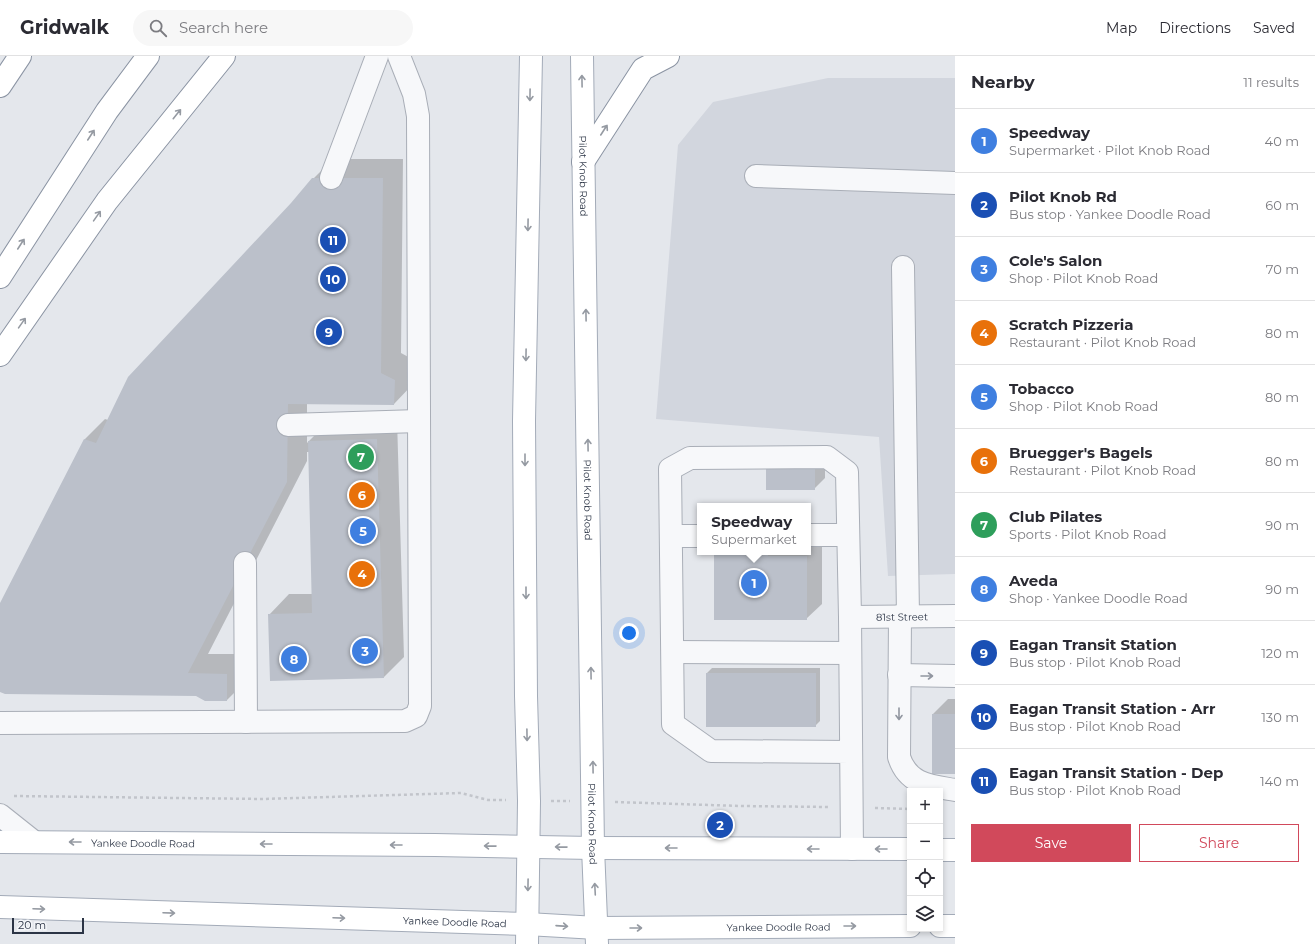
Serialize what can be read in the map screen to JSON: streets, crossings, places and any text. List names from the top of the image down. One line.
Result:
{"streets":{"main road":["Pilot Knob Road","Yankee Doodle Road"],"lane":["81st Street"]},"crossings":[["Pilot Knob Road","Yankee Doodle Road"]],"scale_bar":"20 m","page":{"header":"Gridwalk","search":"Search here","nav":["Map","Directions","Saved"],"heading":["Nearby","11 results"],"list":[{"mark":"1","name":"Speedway","note":"Supermarket · Pilot Knob Road","value":"40 m"},{"mark":"2","name":"Pilot Knob Rd","note":"Bus stop · Yankee Doodle Road","value":"60 m"},{"mark":"3","name":"Cole's Salon","note":"Shop · Pilot Knob Road","value":"70 m"},{"mark":"4","name":"Scratch Pizzeria","note":"Restaurant · Pilot Knob Road","value":"80 m"},{"mark":"5","name":"Tobacco","note":"Shop · Pilot Knob Road","value":"80 m"},{"mark":"6","name":"Bruegger's Bagels","note":"Restaurant · Pilot Knob Road","value":"80 m"},{"mark":"7","name":"Club Pilates","note":"Sports · Pilot Knob Road","value":"90 m"},{"mark":"8","name":"Aveda","note":"Shop · Yankee Doodle Road","value":"90 m"},{"mark":"9","name":"Eagan Transit Station","note":"Bus stop · Pilot Knob Road","value":"120 m"},{"mark":"10","name":"Eagan Transit Station - Arr","note":"Bus stop · Pilot Knob Road","value":"130 m"},{"mark":"11","name":"Eagan Transit Station - Dep","note":"Bus stop · Pilot Knob Road","value":"140 m"}],"pins":["11","10","9","7","6","5","4","1","3","8","2"],"popup":["Speedway","Supermarket"],"map_buttons":["+","−"],"buttons":["Save","Share"],"scale":"20 m"}}
